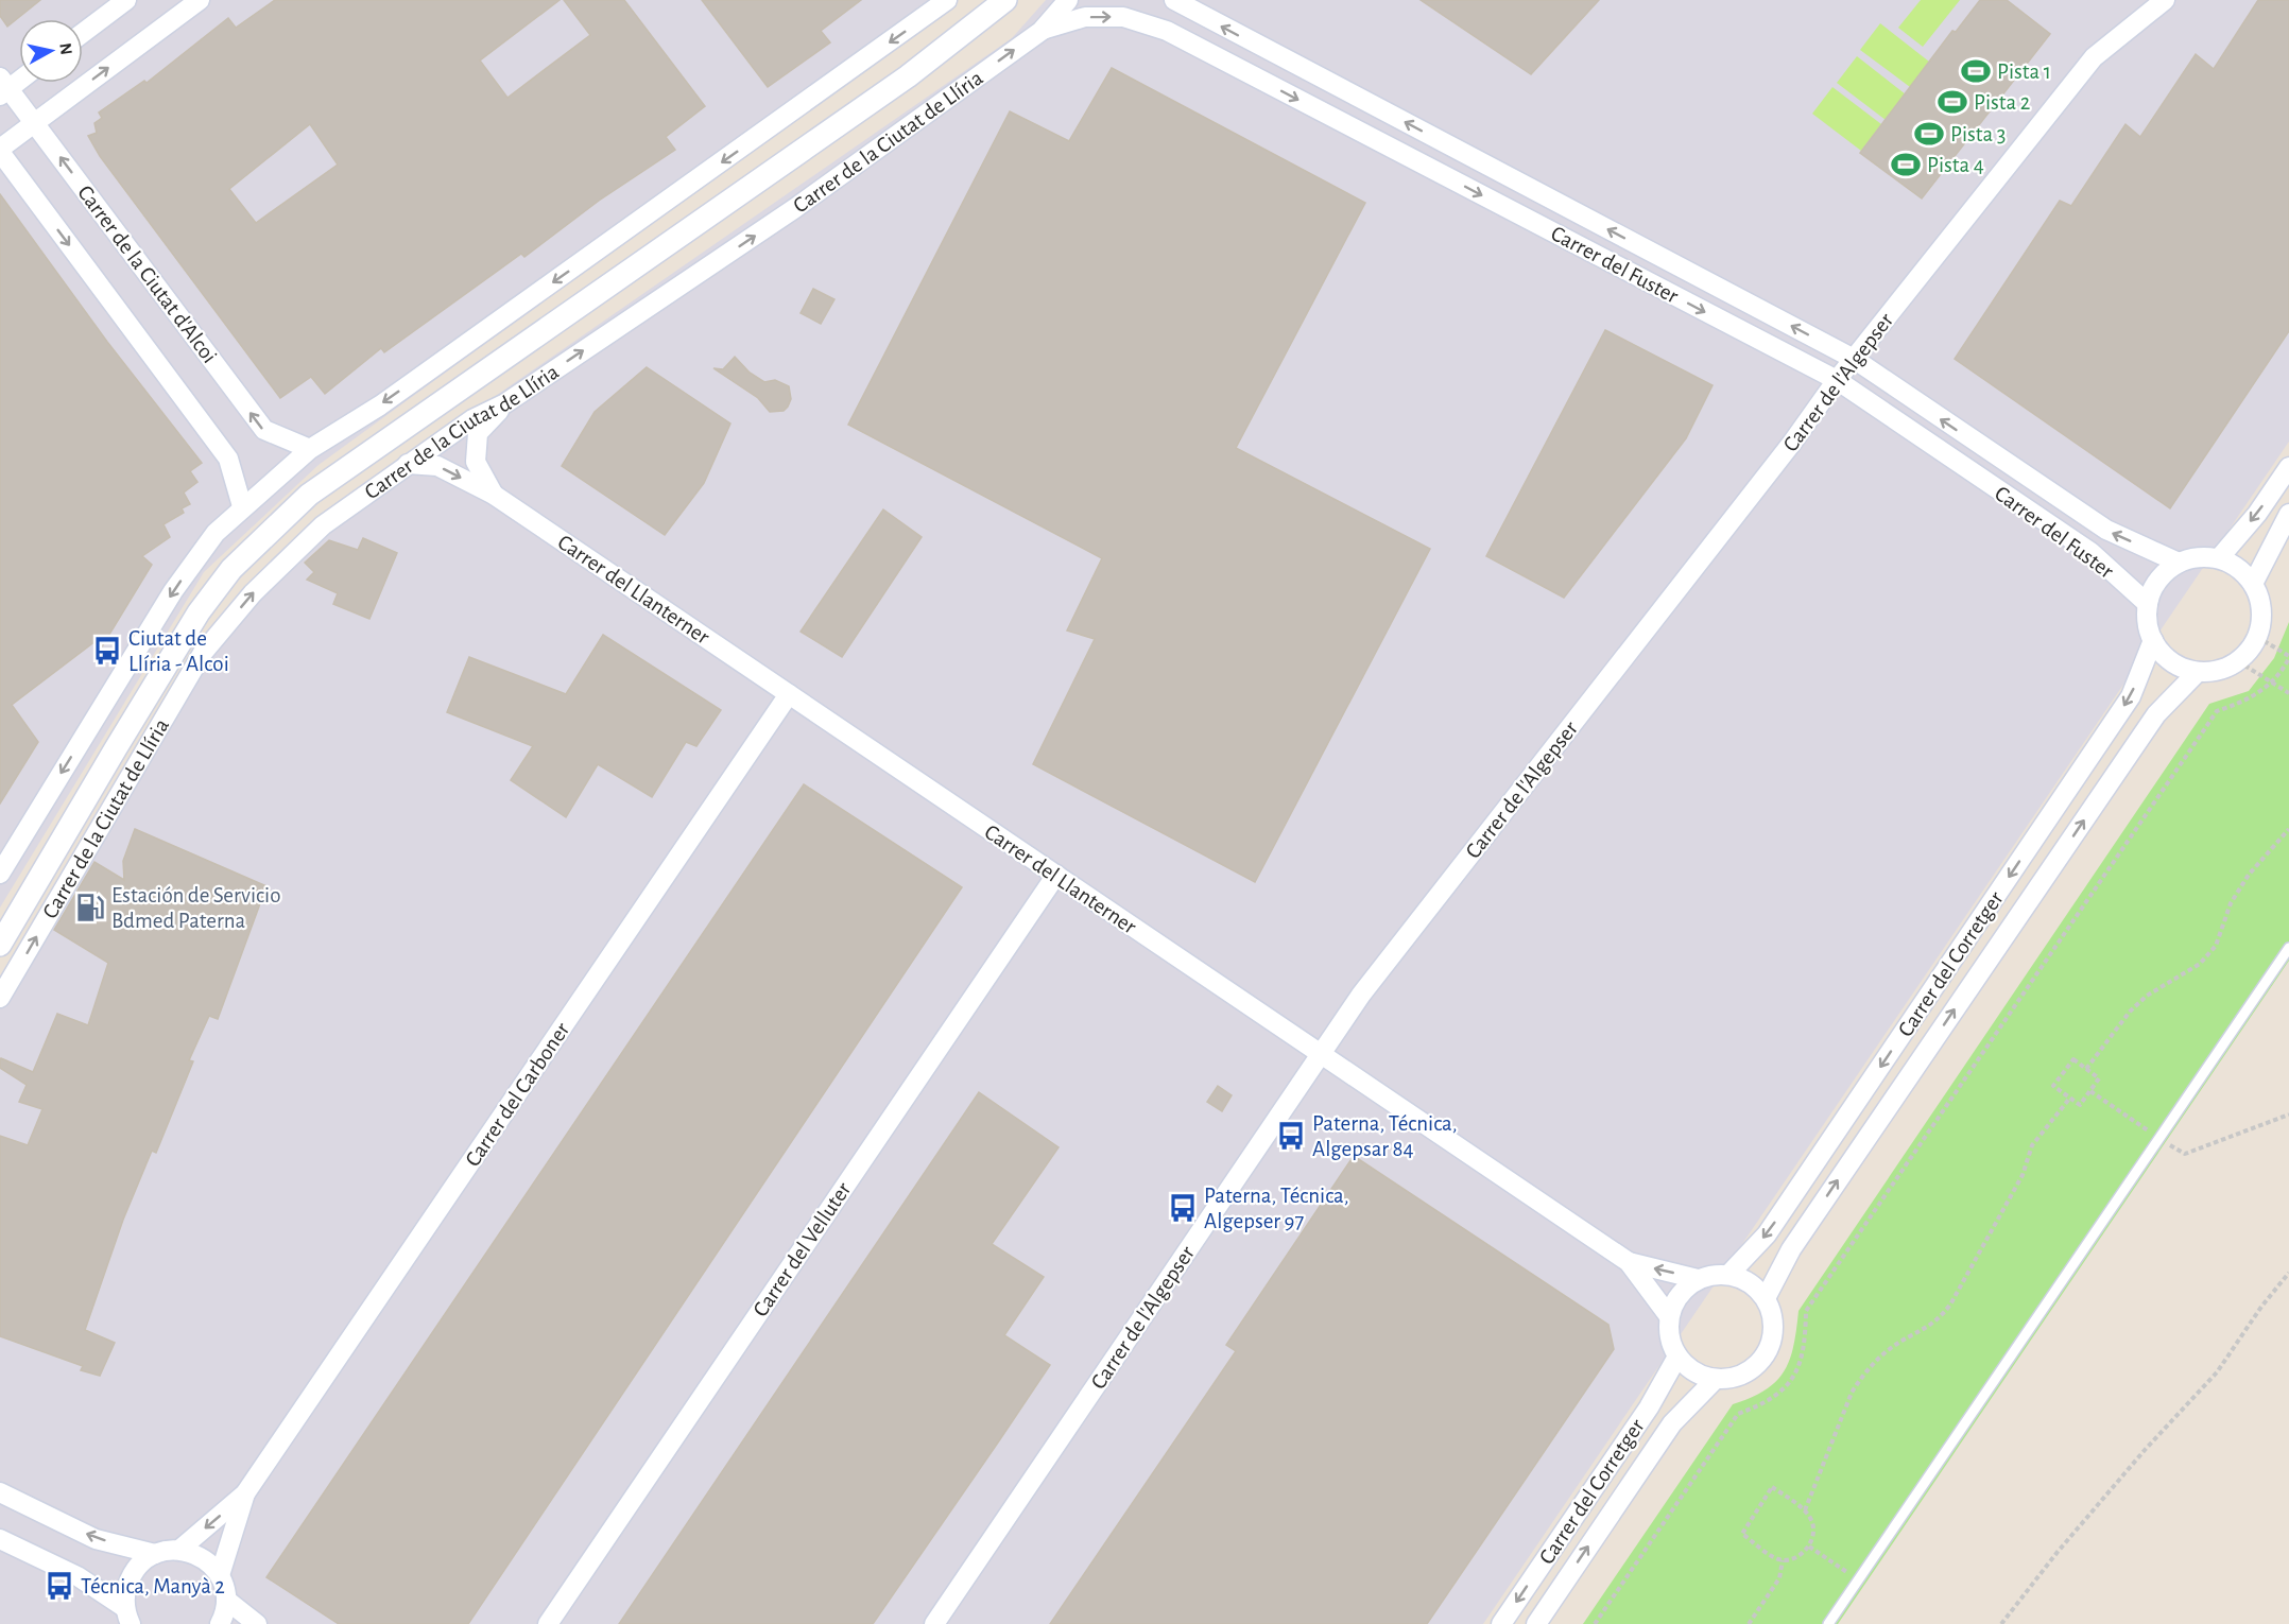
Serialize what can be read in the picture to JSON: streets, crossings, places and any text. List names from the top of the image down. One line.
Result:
{"streets":{"street":["Carrer de la Ciutat de Llíria","Carrer del Fuster","Carrer de la Ciutat d'Alcoi","Carrer de l'Algepser","Carrer del Llanterner","Carrer del Corretger","Carrer del Carboner","Carrer del Velluter"]},"crossings":[["Carrer de la Ciutat de Llíria","Carrer del Fuster"],["Carrer de la Ciutat de Llíria","Carrer del Llanterner"],["Carrer del Fuster","Carrer de l'Algepser"],["Carrer del Fuster","Carrer del Corretger"],["Carrer de l'Algepser","Carrer del Llanterner"],["Carrer del Llanterner","Carrer del Corretger"],["Carrer del Llanterner","Carrer del Carboner"],["Carrer del Llanterner","Carrer del Velluter"]],"places":{"sports":["Pista 1","Pista 2","Pista 3","Pista 4"],"bus stop":["Ciutat de Llíria - Alcoi","Paterna, Técnica, Algepsar 84","Paterna, Técnica, Algepser 97","Técnica, Manyà 2"],"fuel station":["Estación de Servicio Bdmed Paterna"]},"north":"right"}
